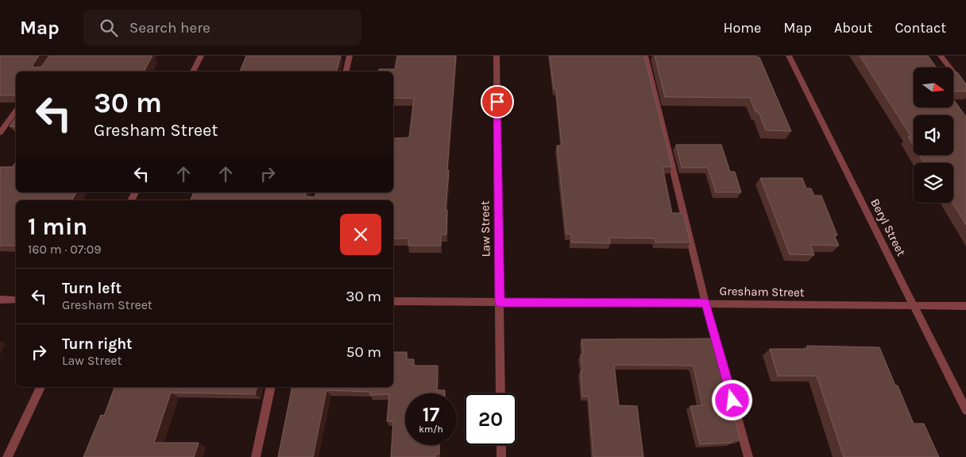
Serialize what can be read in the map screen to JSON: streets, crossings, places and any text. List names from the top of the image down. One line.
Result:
{"streets":{"street":["Beryl Street","Law Street","Gresham Street"]},"crossings":[["Beryl Street","Gresham Street"],["Law Street","Gresham Street"]],"north":"right","page":{"header":"Map","search":"Search here","nav":["Home","Map","About","Contact"],"turn":["30 m","Gresham Street"],"heading":["1 min","160 m · 07:09"],"list":[{"name":"Turn left","note":"Gresham Street","value":"30 m"},{"name":"Turn right","note":"Law Street","value":"50 m"}],"speed":"17 km/h","limit":"20"}}
